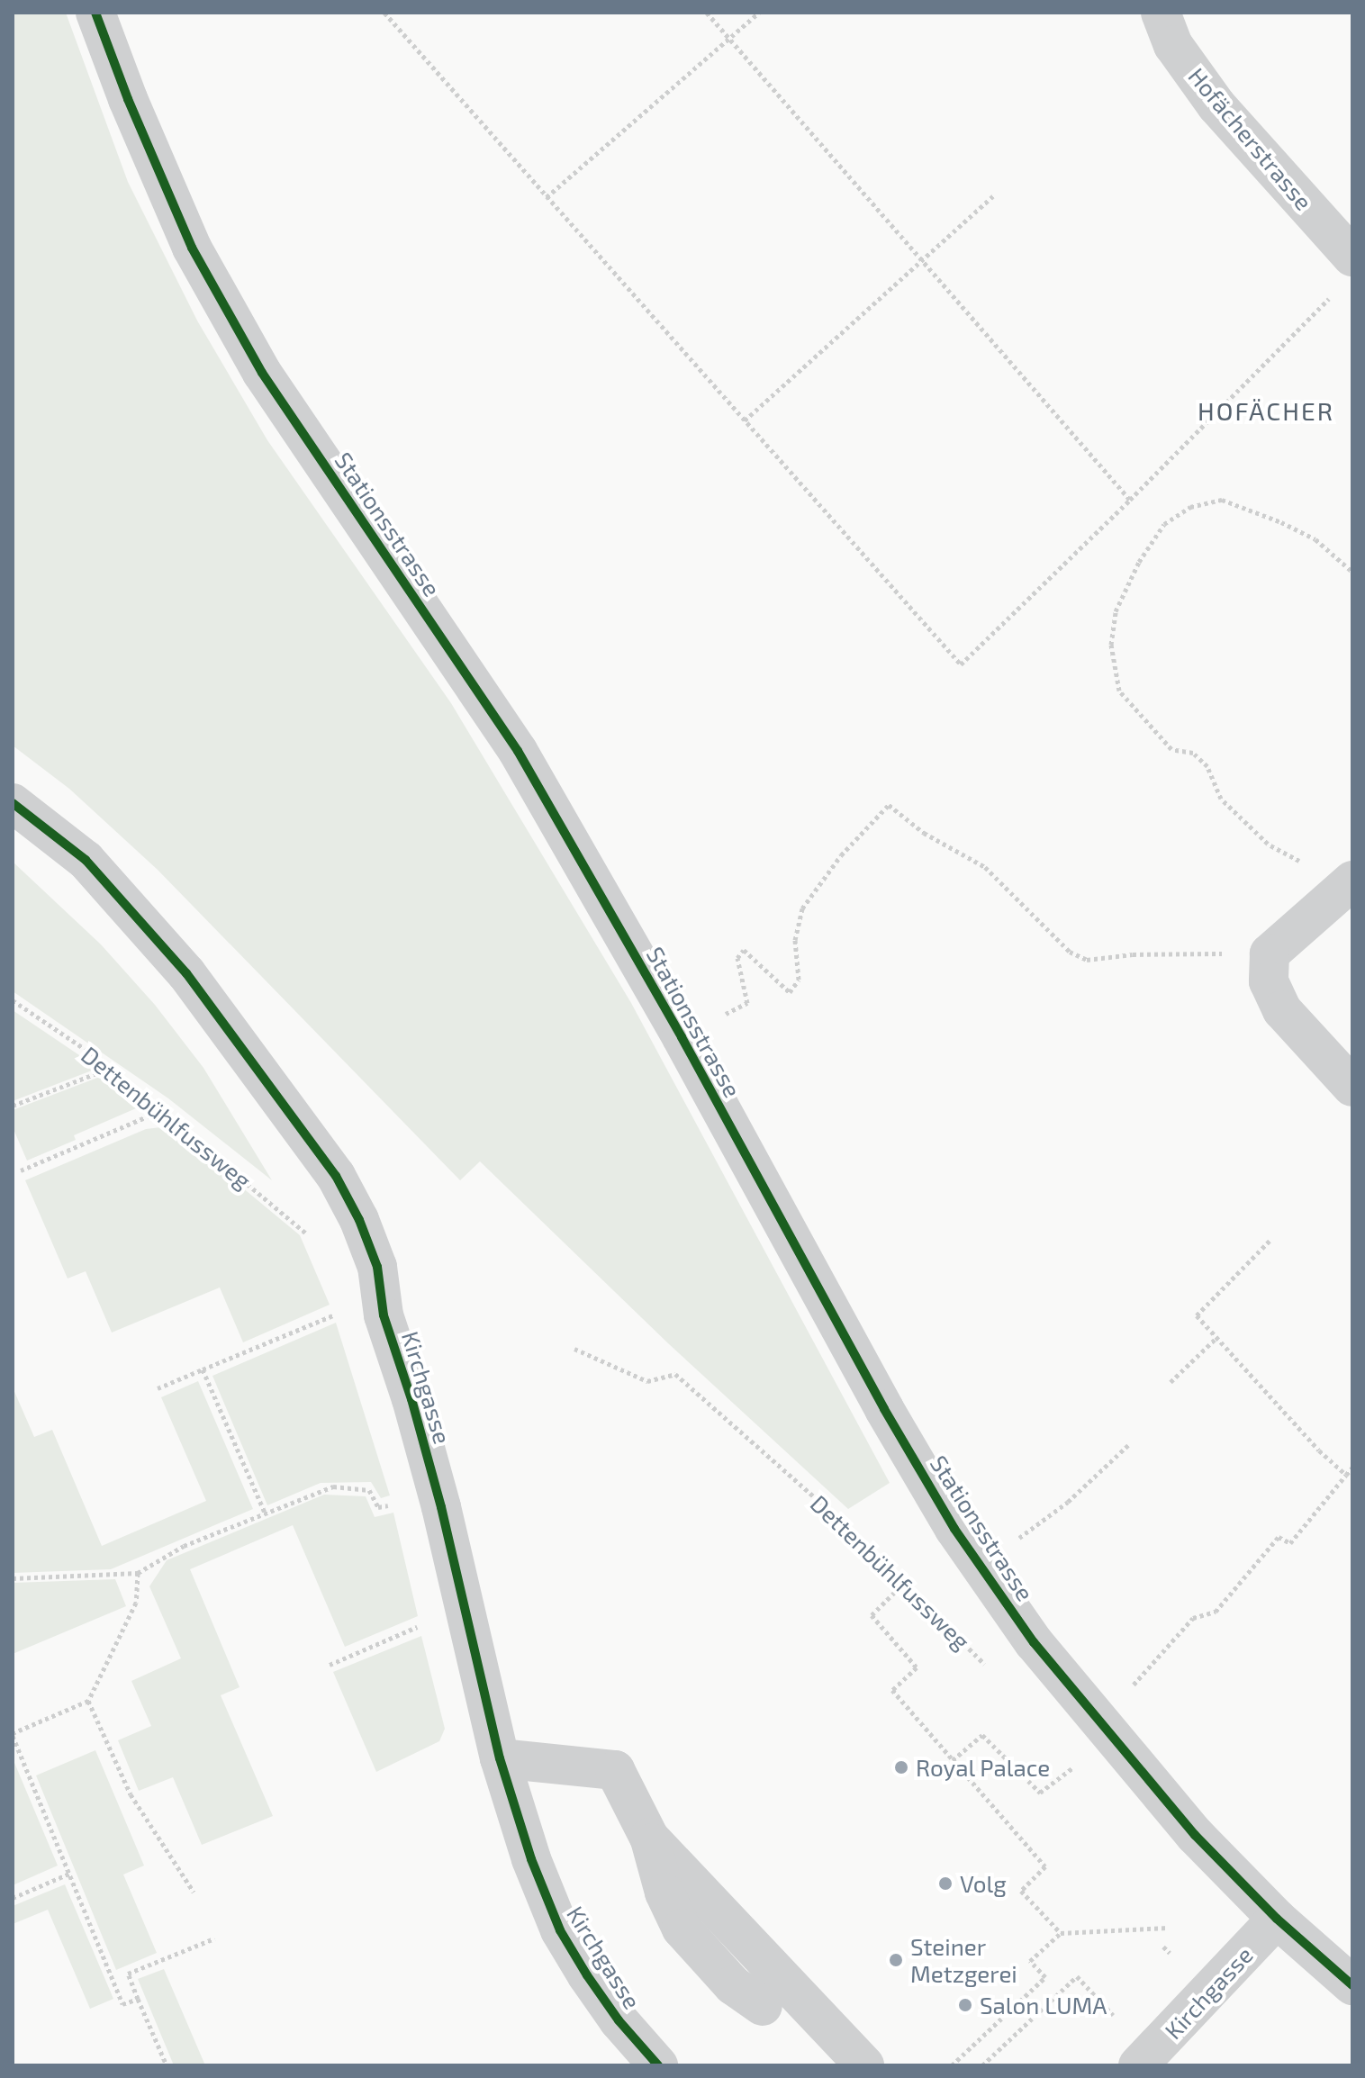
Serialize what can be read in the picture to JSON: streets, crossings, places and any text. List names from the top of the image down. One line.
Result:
{"streets":{"street":["Hofächerstrasse","Stationsstrasse","Kirchgasse"],"path":["Dettenbühlfussweg"]},"crossings":[["Stationsstrasse","Kirchgasse"]],"districts":["HOFÄCHER"],"places":["Royal Palace","Volg","Steiner Metzgerei","Salon LUMA"]}
